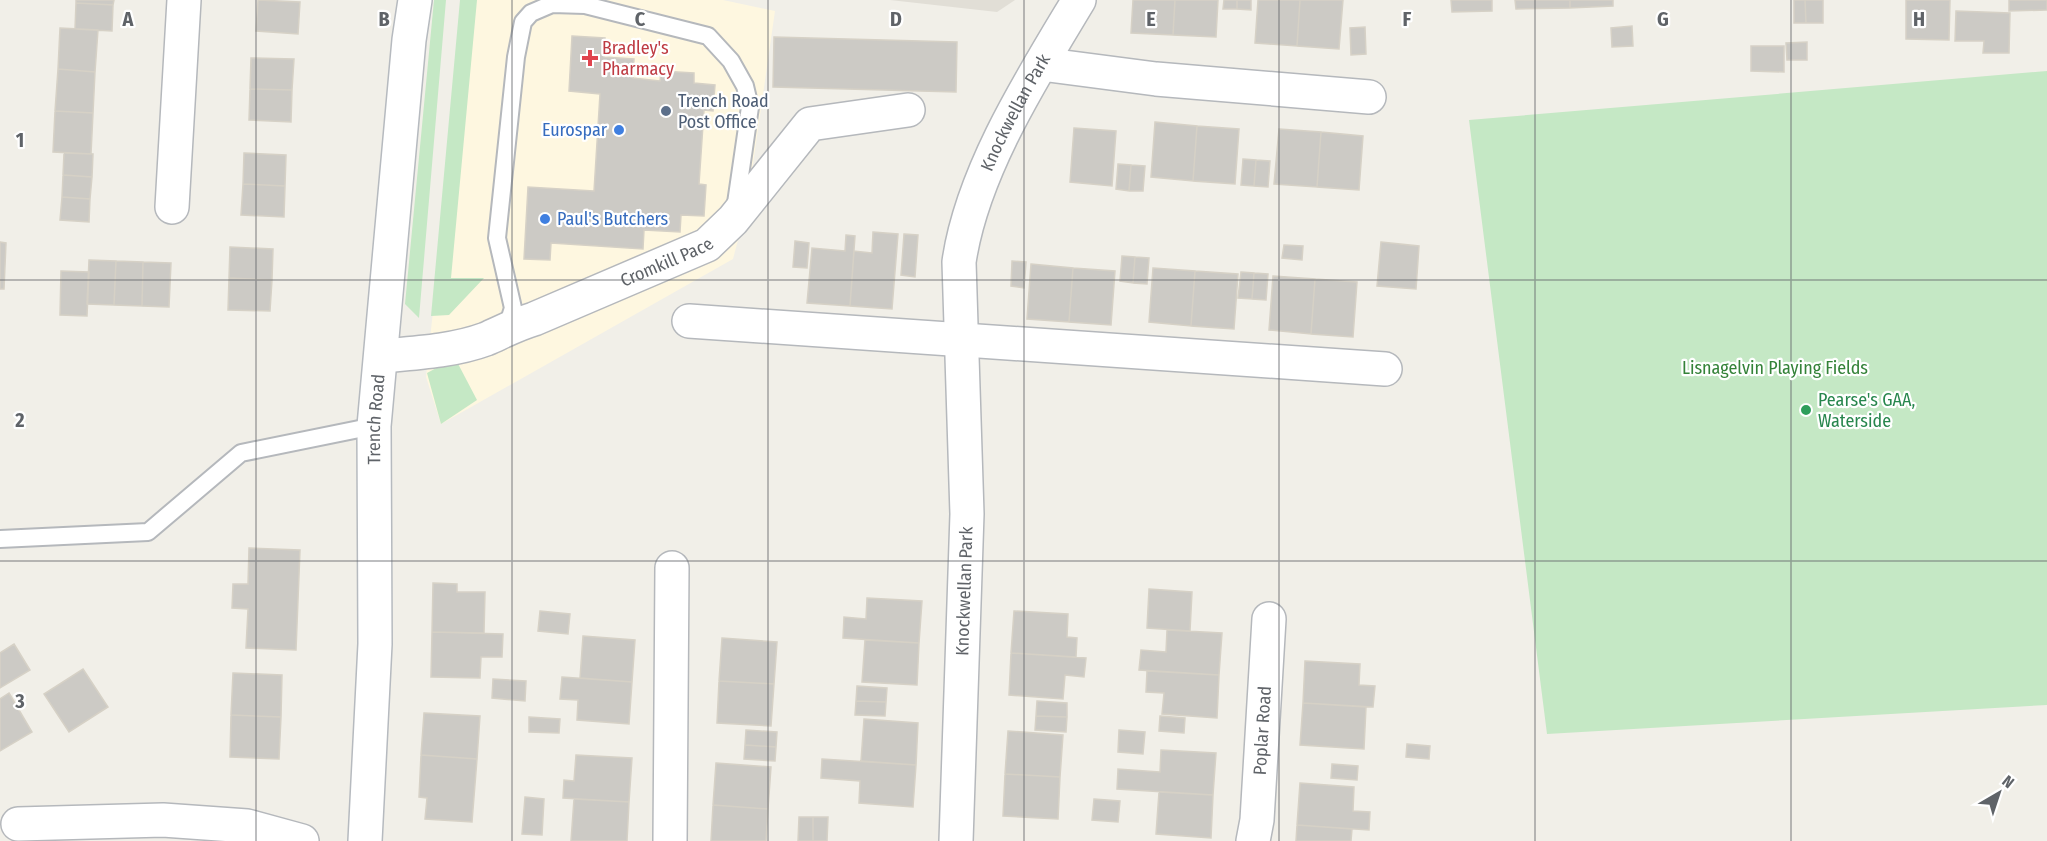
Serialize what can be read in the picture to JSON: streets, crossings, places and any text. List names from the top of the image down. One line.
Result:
{"streets":{"street":["Knockwellan Park","Cromkill Pace","Trench Road","Poplar Road"]},"crossings":[["Cromkill Pace","Trench Road"]],"parks":["Lisnagelvin Playing Fields"],"places":{"health":["Bradley's Pharmacy"],"other":["Trench Road Post Office","Eurospar","Paul's Butchers","Pearse's GAA, Waterside"]},"north":"top right","grid":{"columns":["A","B","C","D","E","F","G","H"],"rows":["1","2","3"]}}
